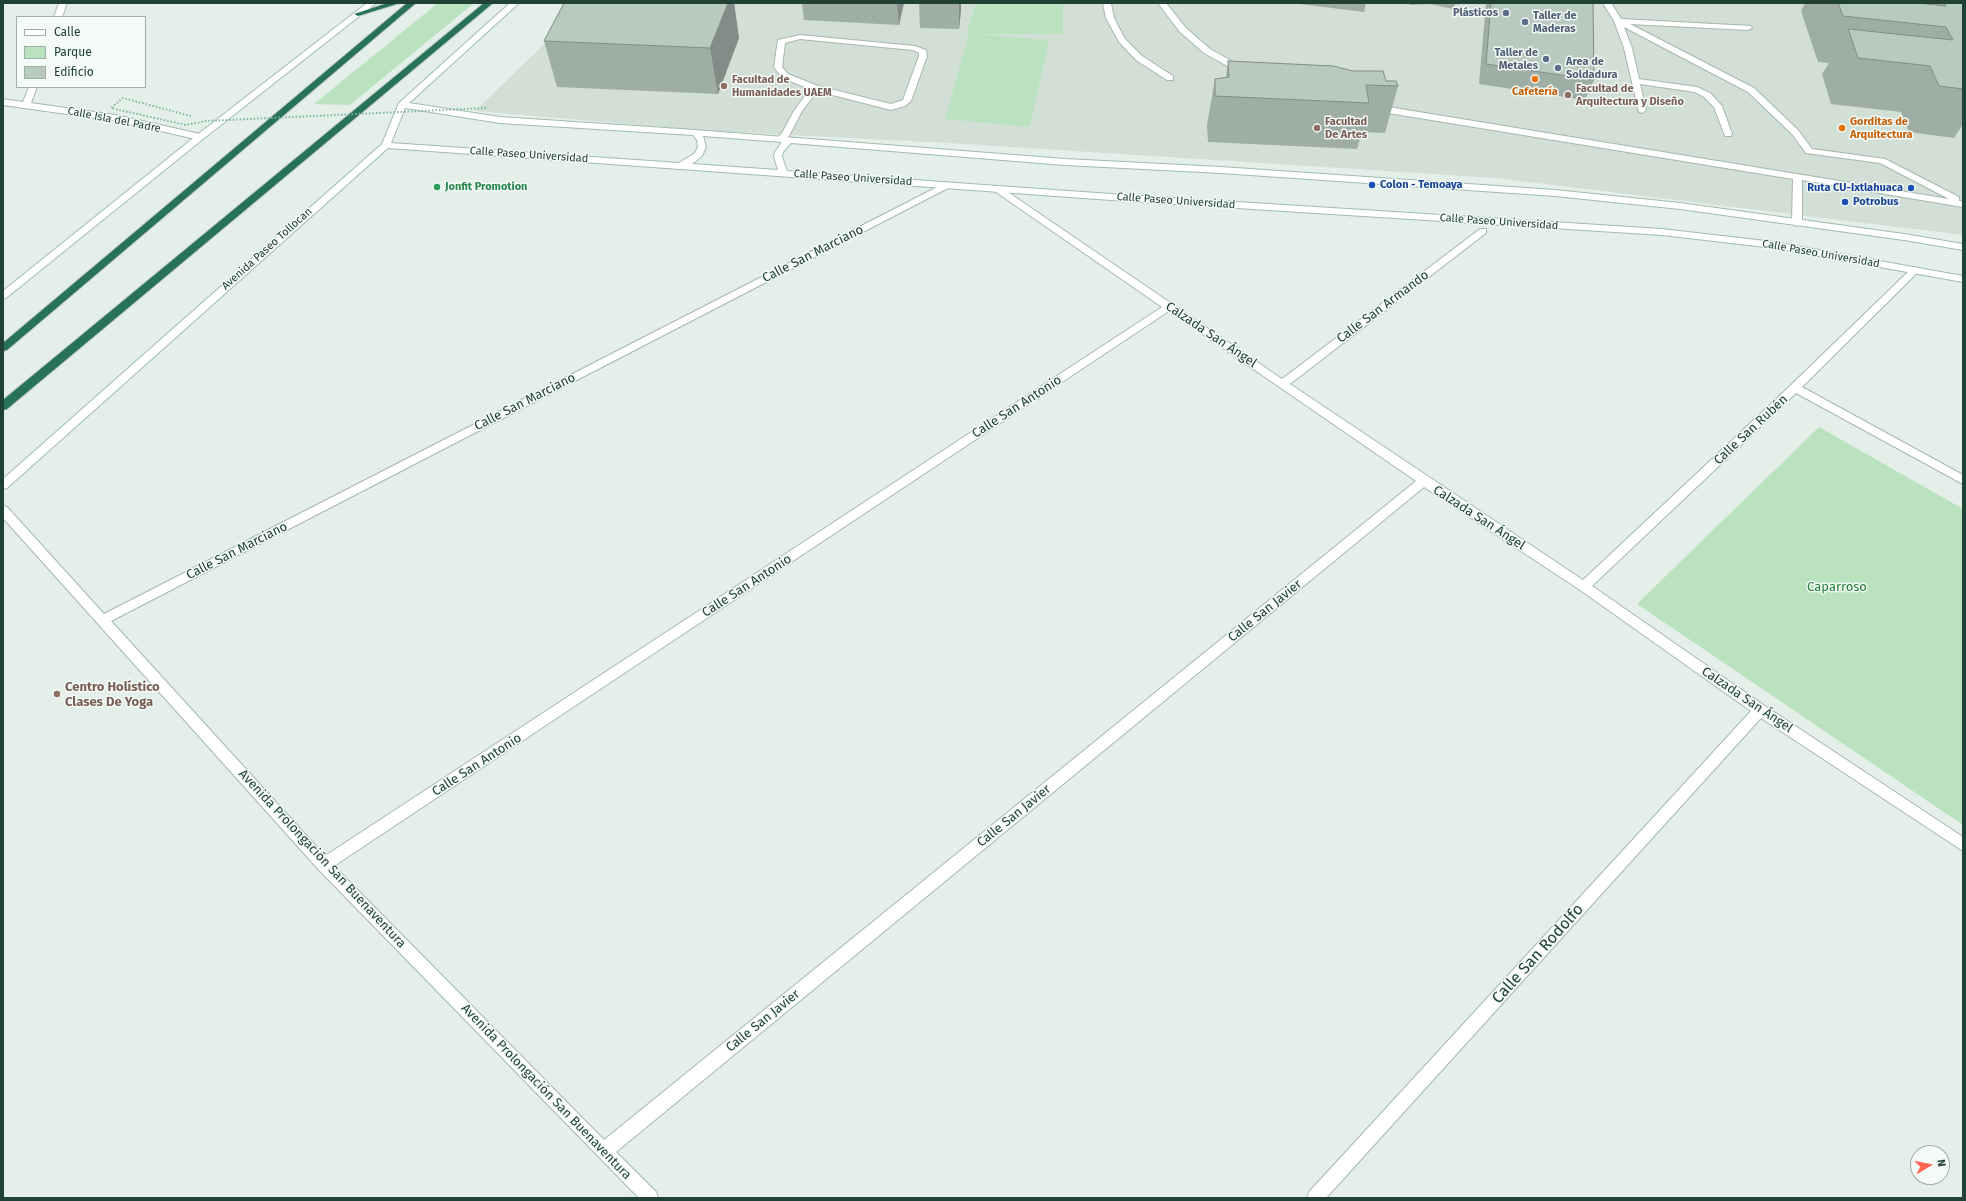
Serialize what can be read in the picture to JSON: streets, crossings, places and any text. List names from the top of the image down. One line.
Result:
{"streets":{"street":["Calle Isla del Padre","Calle Paseo Universidad","Avenida Paseo Tollocan","Calle San Marciano","Calle San Armando","Calzada San Ángel","Calle San Antonio","Calle San Rubén","Calle San Javier","Avenida Prolongación San Buenaventura","Calle San Rodolfo"]},"crossings":[["Calle Paseo Universidad","Avenida Paseo Tollocan"],["Calle Paseo Universidad","Calle San Marciano"],["Calle Paseo Universidad","Calzada San Ángel"],["Calle Paseo Universidad","Calle San Rubén"],["Calle San Marciano","Avenida Prolongación San Buenaventura"],["Calle San Armando","Calzada San Ángel"],["Calzada San Ángel","Calle San Antonio"],["Calzada San Ángel","Calle San Rubén"],["Calzada San Ángel","Calle San Javier"],["Calzada San Ángel","Calle San Rodolfo"],["Calle San Antonio","Avenida Prolongación San Buenaventura"],["Calle San Javier","Avenida Prolongación San Buenaventura"]],"parks":["Caparroso"],"places":["Plásticos","Taller de Maderas","Taller de Metales","Area de Soldadura","Cafetería","Facultad de Humanidades UAEM","Facultad de Arquitectura y Diseño","Facultad De Artes","Gorditas de Arquitectura","Colon - Temoaya","Jonfit Promotion","Ruta CU-Ixtlahuaca","Potrobus","Centro Holístico Clases De Yoga"],"legend":["Calle","Parque","Edificio"],"north":"right"}
